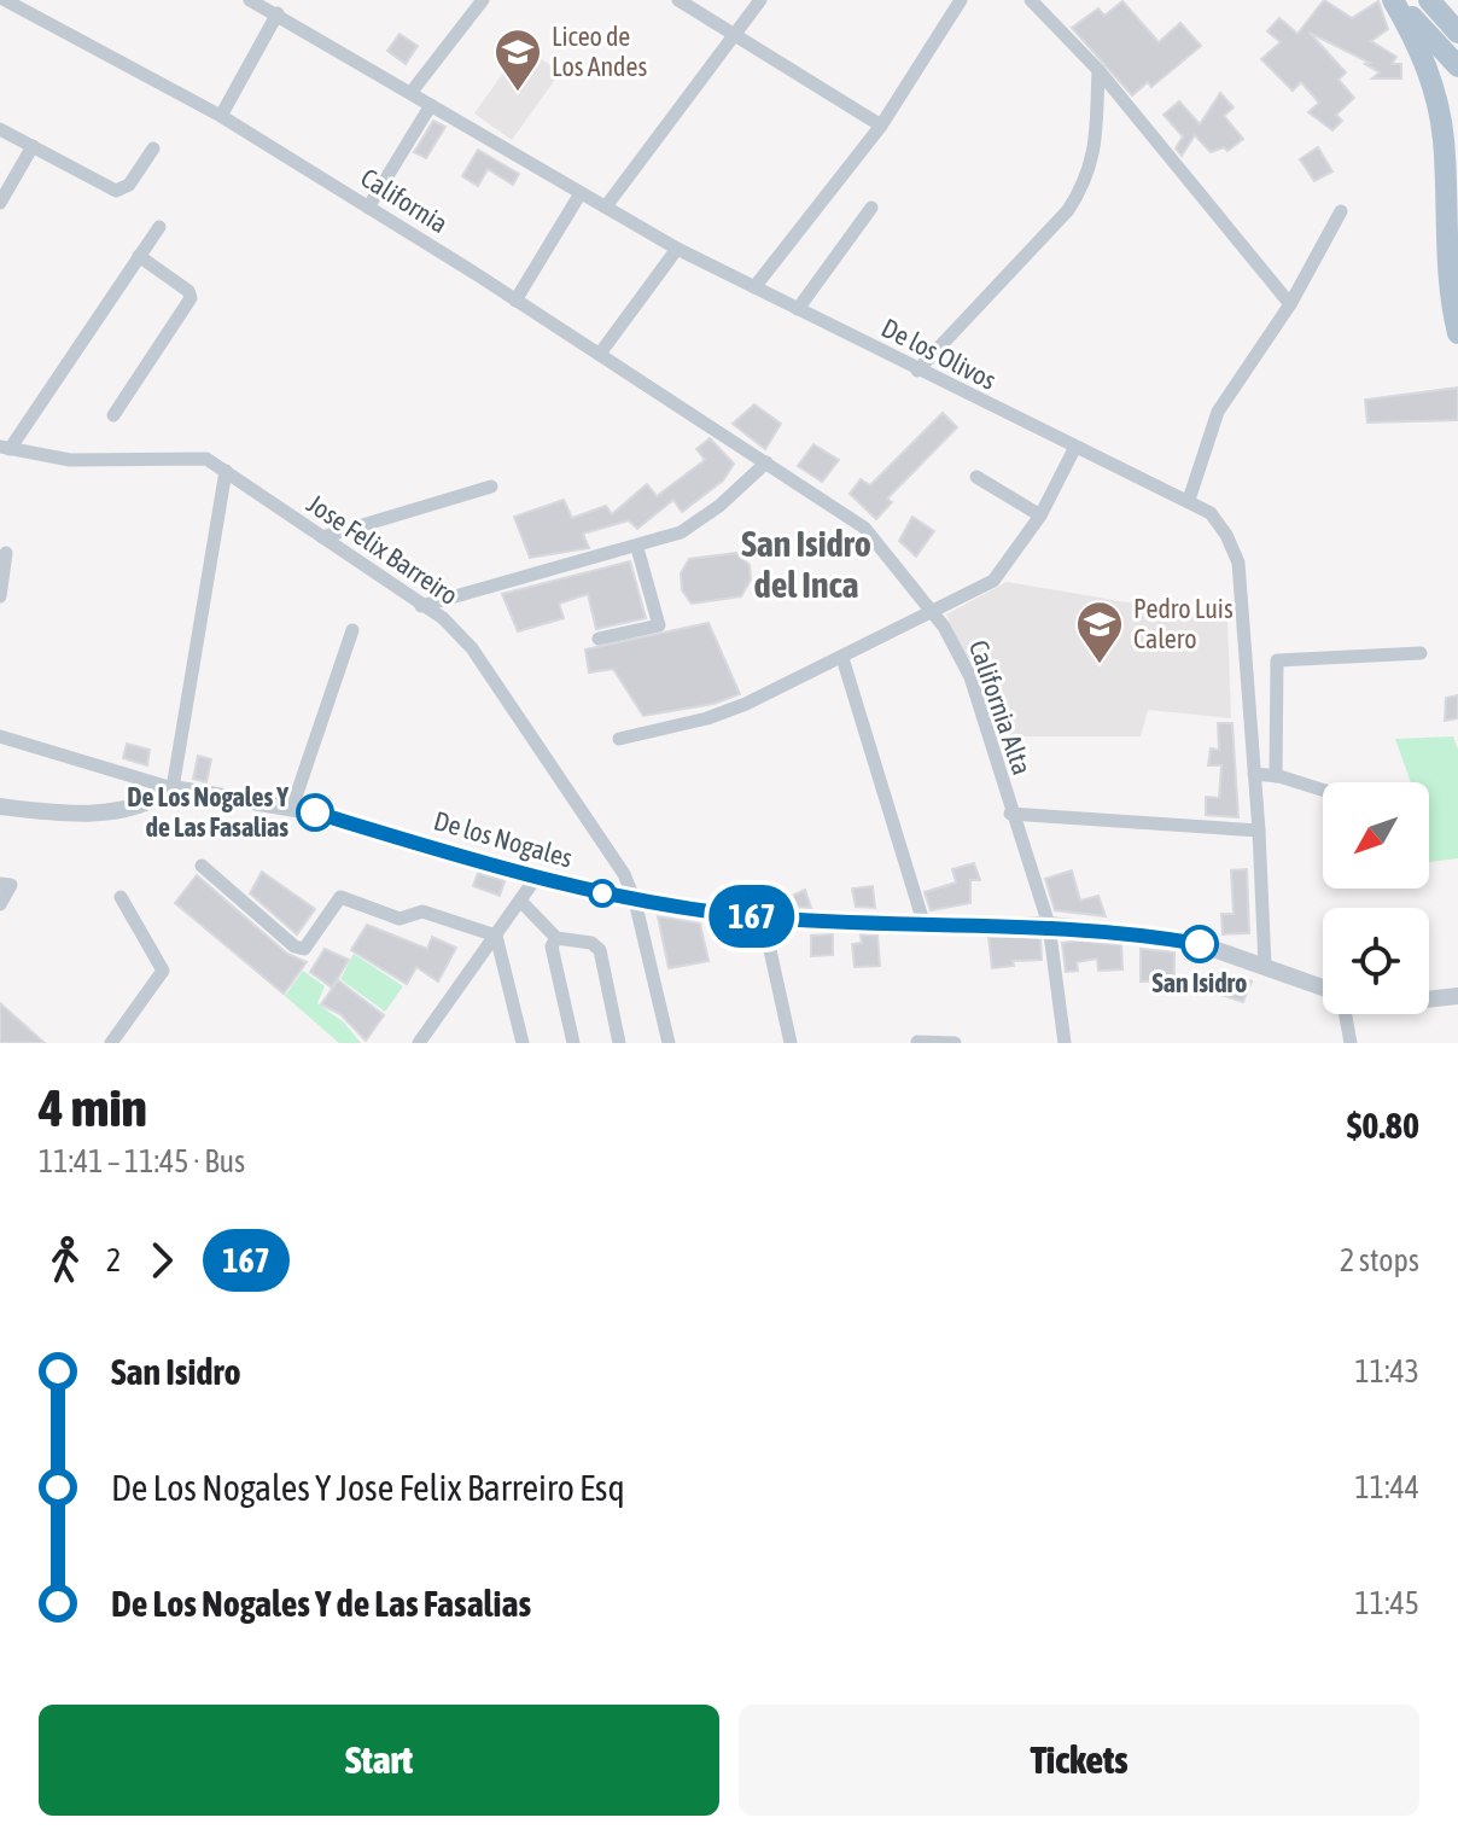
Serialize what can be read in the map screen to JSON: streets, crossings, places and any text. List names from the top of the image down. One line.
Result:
{"streets":{"street":["California","De los Olivos","Jose Felix Barreiro","California Alta","De los Nogales"]},"crossings":[["California","California Alta"],["De los Olivos","De los Nogales"],["Jose Felix Barreiro","De los Nogales"],["California Alta","De los Nogales"]],"districts":["San Isidro del Inca"],"places":{"school or university":["Liceo de Los Andes","Pedro Luis Calero"],"other":["De Los Nogales Y de Las Fasalias","San Isidro"]},"lines":["bus line 167"],"north":"bottom left","page":{"on_map":"167","heading":["4 min","11:41 – 11:45 · Bus","$0.80"],"legs":["2","167","2 stops"],"list":[{"name":"San Isidro","value":"11:43"},{"name":"De Los Nogales Y Jose Felix Barreiro Esq","value":"11:44"},{"name":"De Los Nogales Y de Las Fasalias","value":"11:45"}],"buttons":["Start","Tickets"]}}
